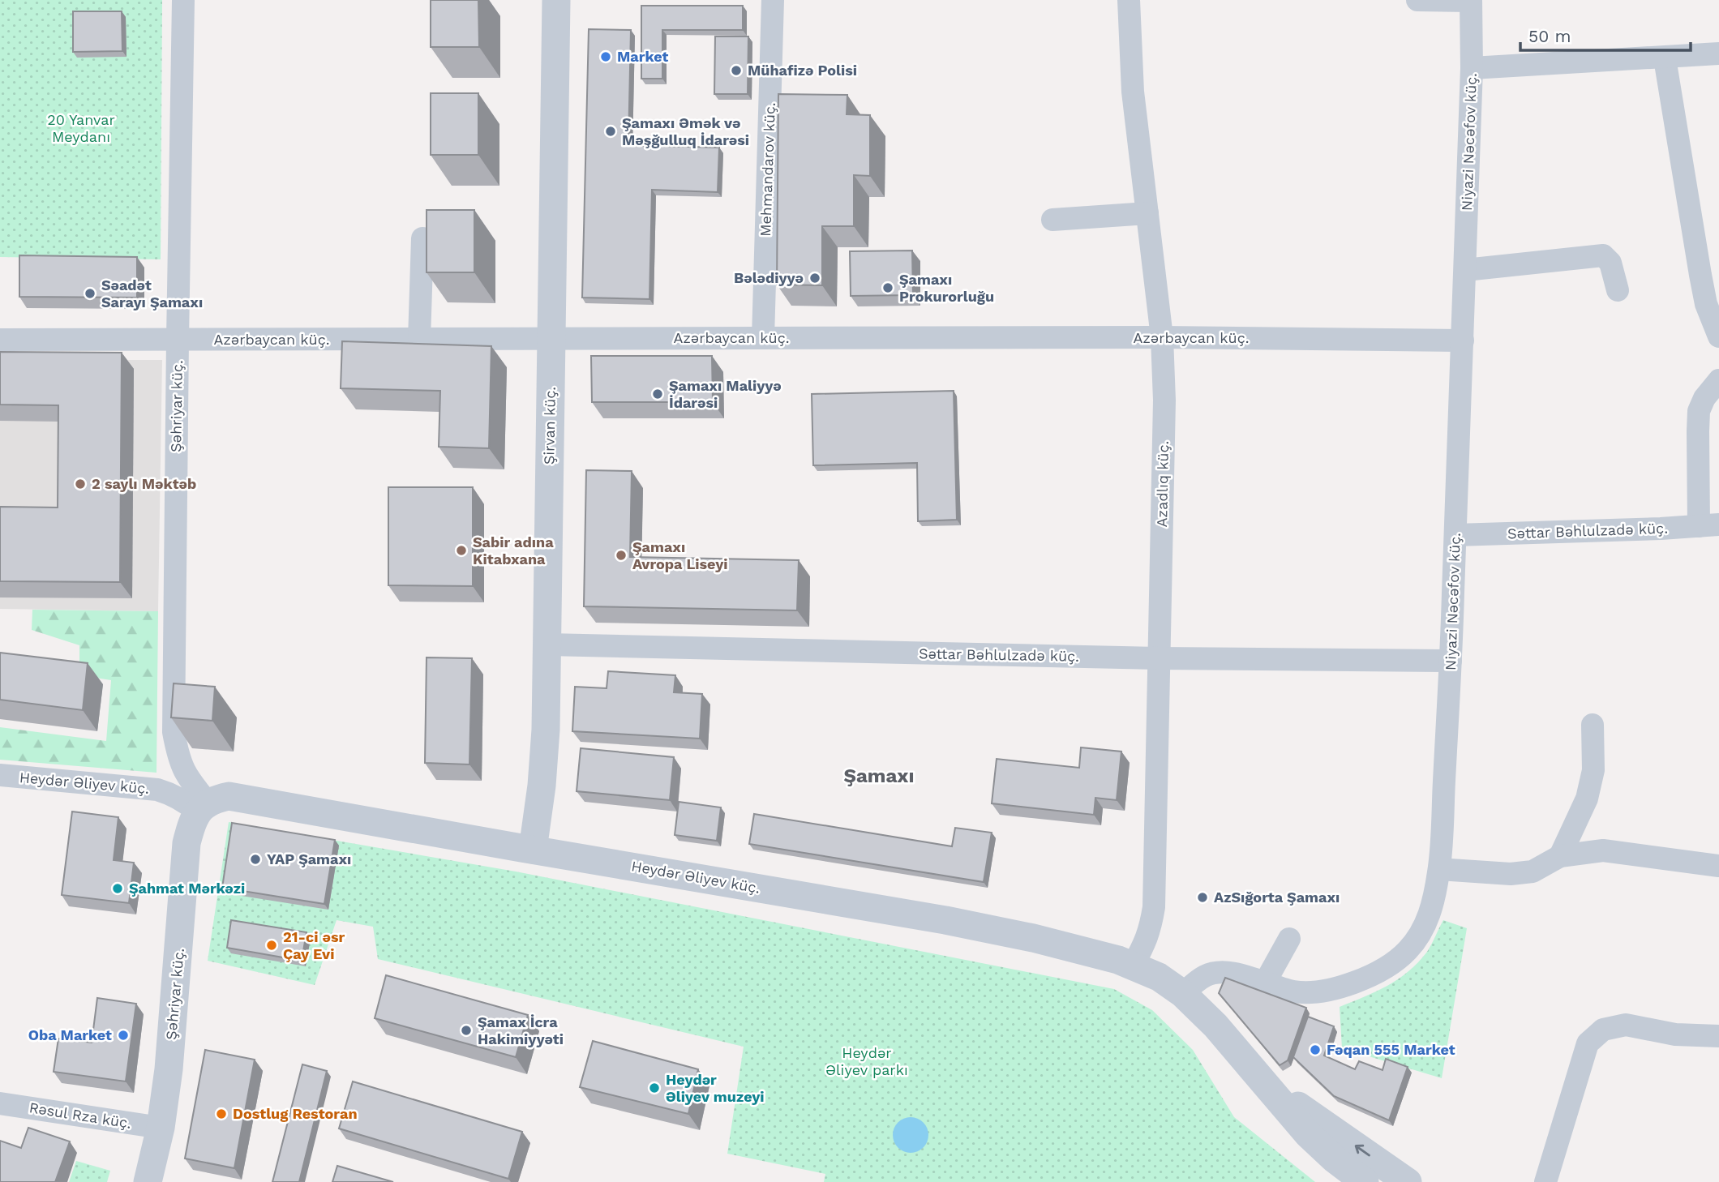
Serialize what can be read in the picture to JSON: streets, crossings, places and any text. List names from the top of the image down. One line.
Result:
{"streets":{"street":["Niyazi Nəcəfov küç.","Mehmandarov küç.","Azərbaycan küç.","Şəhriyar küç.","Şirvan küç.","Azadlıq küç.","Səttar Bəhlulzadə küç.","Heydər Əliyev küç.","Rəsul Rza küç."]},"crossings":[["Niyazi Nəcəfov küç.","Azərbaycan küç."],["Niyazi Nəcəfov küç.","Səttar Bəhlulzadə küç."],["Niyazi Nəcəfov küç.","Heydər Əliyev küç."],["Mehmandarov küç.","Azərbaycan küç."],["Azərbaycan küç.","Şəhriyar küç."],["Azərbaycan küç.","Şirvan küç."],["Azərbaycan küç.","Azadlıq küç."],["Şəhriyar küç.","Heydər Əliyev küç."],["Şəhriyar küç.","Rəsul Rza küç."],["Şirvan küç.","Səttar Bəhlulzadə küç."],["Şirvan küç.","Heydər Əliyev küç."],["Azadlıq küç.","Səttar Bəhlulzadə küç."],["Azadlıq küç.","Heydər Əliyev küç."]],"districts":["Şamaxı"],"parks":["20 Yanvar Meydanı","Heydər Əliyev parkı"],"places":["Market","Mühafizə Polisi","Şamaxı Əmək və Məşğulluq İdarəsi","Bələdiyyə","Şamaxı Prokurorluğu","Səadət Sarayı Şamaxı","Şamaxı Maliyyə İdarəsi","2 saylı Məktəb","Sabir adına Kitabxana","Şamaxı Avropa Liseyi","YAP Şamaxı","Şahmat Mərkəzi","AzSığorta Şamaxı","21-ci əsr Çay Evi","Şamax İcra Hakimiyyəti","Oba Market","Fəqan 555 Market","Heydər Əliyev muzeyi","Dostlug Restoran"],"scale_bar":"50 m"}
